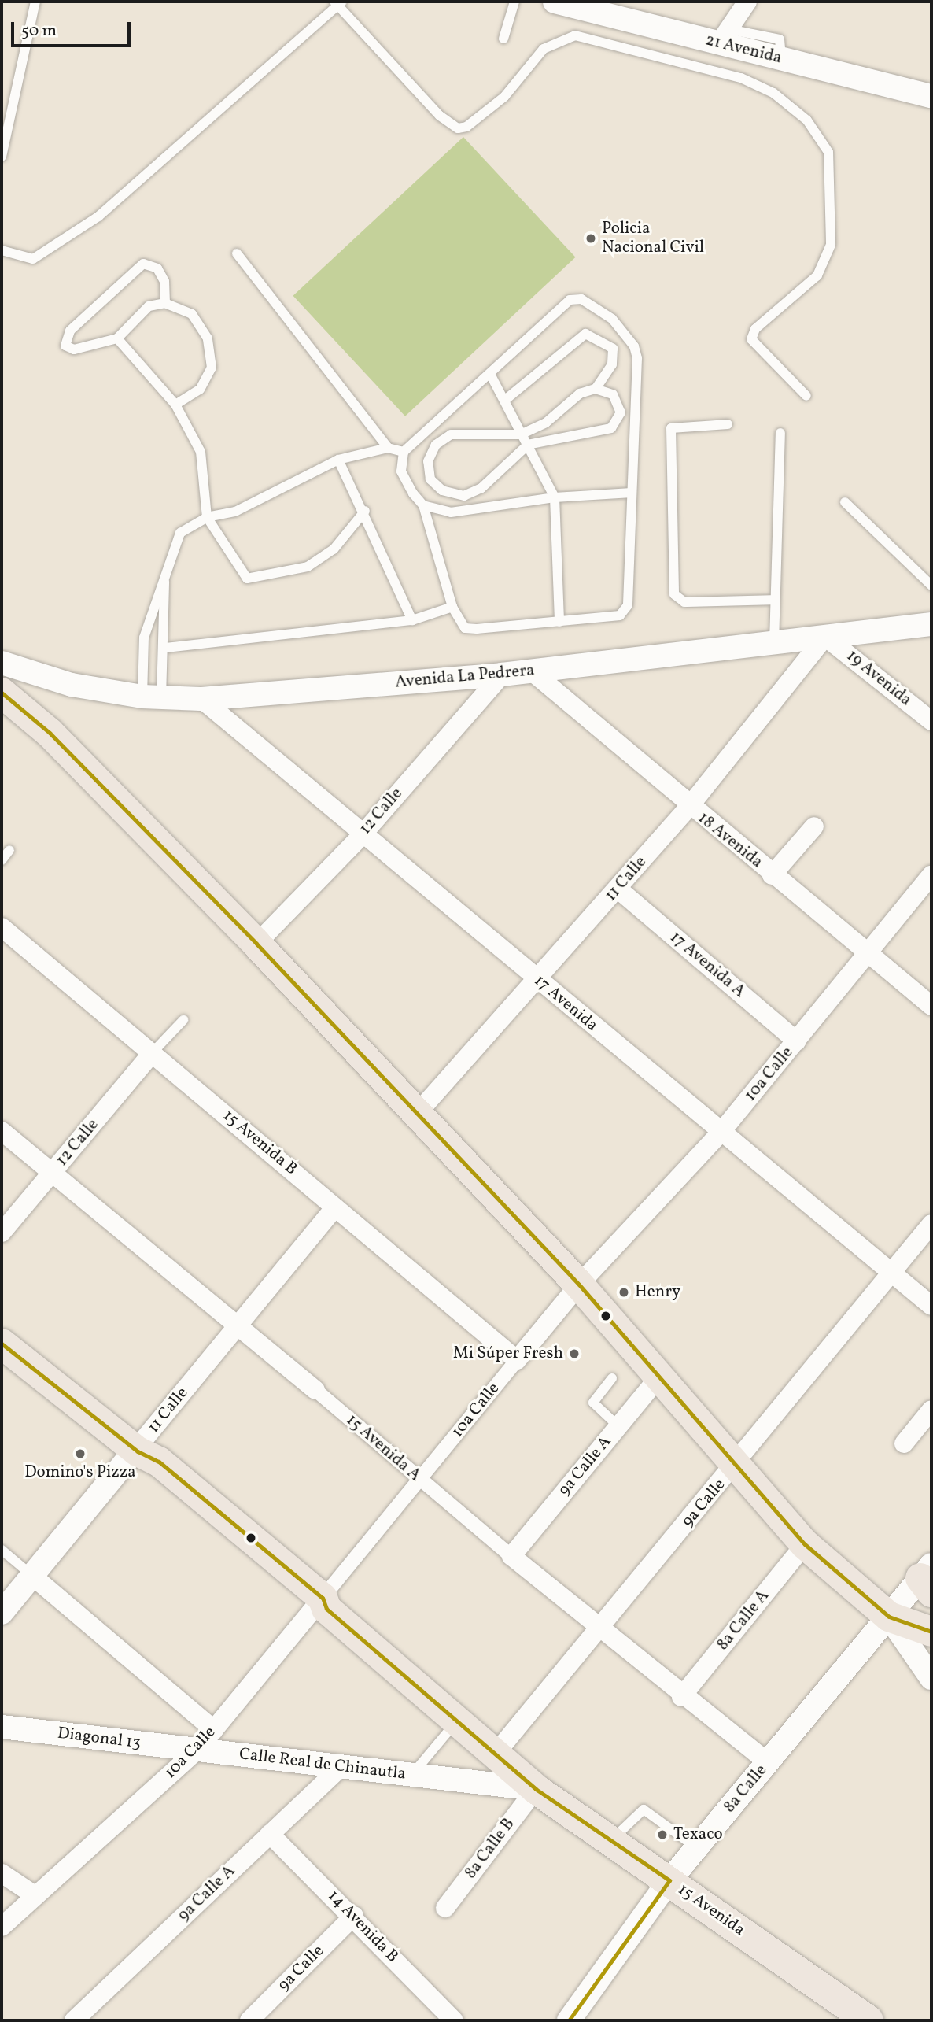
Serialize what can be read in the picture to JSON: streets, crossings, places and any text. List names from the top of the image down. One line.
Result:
{"streets":{"main road":["15 Avenida"],"street":["21 Avenida","Avenida La Pedrera","19 Avenida","12 Calle","18 Avenida","11 Calle","17 Avenida A","17 Avenida","10a Calle","15 Avenida B","15 Avenida A","9a Calle A","9a Calle","8a Calle A","Diagonal 13","Calle Real de Chinautla","8a Calle","8a Calle B","14 Avenida B"]},"crossings":[["Avenida La Pedrera","19 Avenida"],["Avenida La Pedrera","12 Calle"],["Avenida La Pedrera","18 Avenida"],["Avenida La Pedrera","11 Calle"],["Avenida La Pedrera","17 Avenida"],["19 Avenida","11 Calle"],["12 Calle","17 Avenida"],["12 Calle","15 Avenida B"],["12 Calle","15 Avenida A"],["18 Avenida","11 Calle"],["18 Avenida","10a Calle"],["11 Calle","17 Avenida A"],["11 Calle","17 Avenida"],["11 Calle","15 Avenida B"],["11 Calle","15 Avenida A"],["11 Calle","15 Avenida"],["17 Avenida A","10a Calle"],["17 Avenida","10a Calle"],["17 Avenida","9a Calle"],["10a Calle","15 Avenida B"],["10a Calle","15 Avenida A"],["10a Calle","Diagonal 13"],["10a Calle","Calle Real de Chinautla"],["10a Calle","15 Avenida"],["15 Avenida A","9a Calle A"],["15 Avenida A","9a Calle"],["15 Avenida A","8a Calle A"],["15 Avenida A","8a Calle"],["9a Calle A","Calle Real de Chinautla"],["9a Calle A","14 Avenida B"],["9a Calle","Calle Real de Chinautla"],["9a Calle","15 Avenida"],["9a Calle","14 Avenida B"],["Diagonal 13","Calle Real de Chinautla"],["Calle Real de Chinautla","8a Calle B"],["Calle Real de Chinautla","15 Avenida"],["8a Calle","15 Avenida"],["8a Calle B","15 Avenida"]],"places":["Policia Nacional Civil","Henry","Mi Súper Fresh","Domino's Pizza","Texaco"],"scale_bar":"50 m"}
